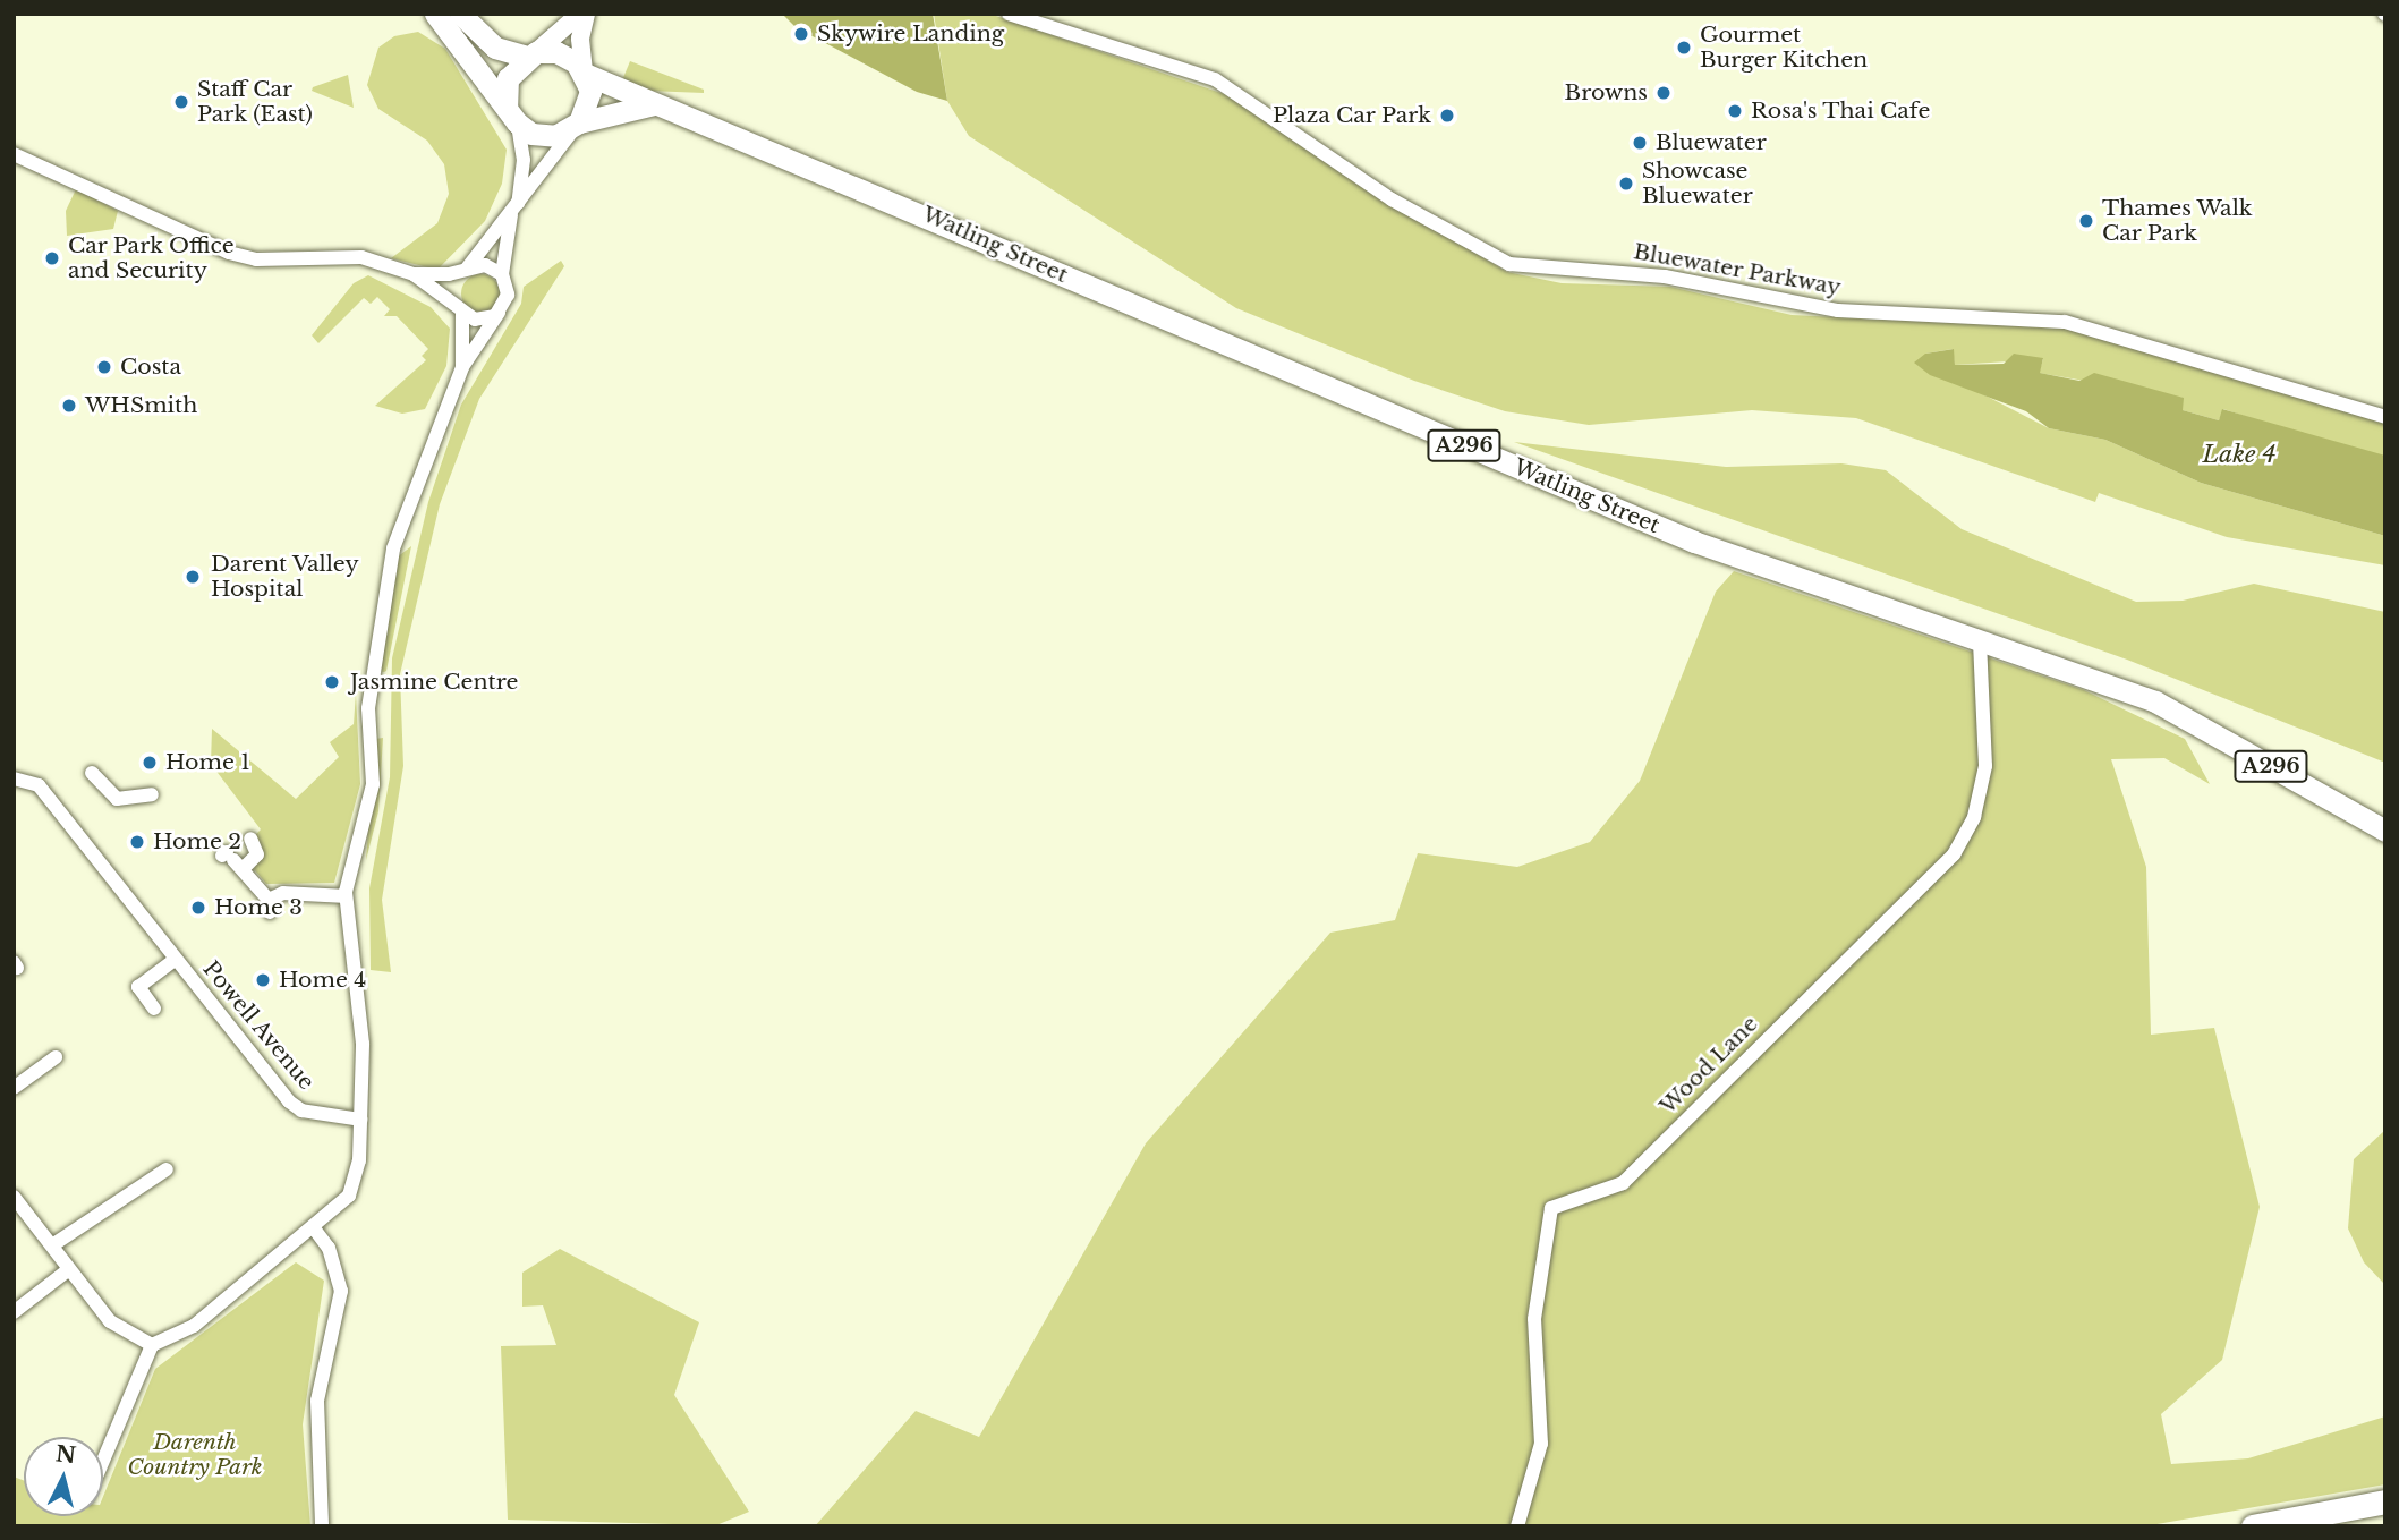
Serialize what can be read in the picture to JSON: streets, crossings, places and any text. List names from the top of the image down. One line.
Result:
{"streets":{"main road":["Watling Street","A296"],"street":["Bluewater Parkway","Powell Avenue","Wood Lane"]},"crossings":[["Watling Street","Wood Lane"]],"water":["Lake 4"],"parks":["Darenth Country Park"],"places":["Skywire Landing","Gourmet Burger Kitchen","Browns","Staff Car Park (East)","Rosa's Thai Cafe","Plaza Car Park","Bluewater","Showcase Bluewater","Thames Walk Car Park","Car Park Office and Security","Costa","WHSmith","Darent Valley Hospital","Jasmine Centre","Home 1","Home 2","Home 3","Home 4"],"north":"top"}
